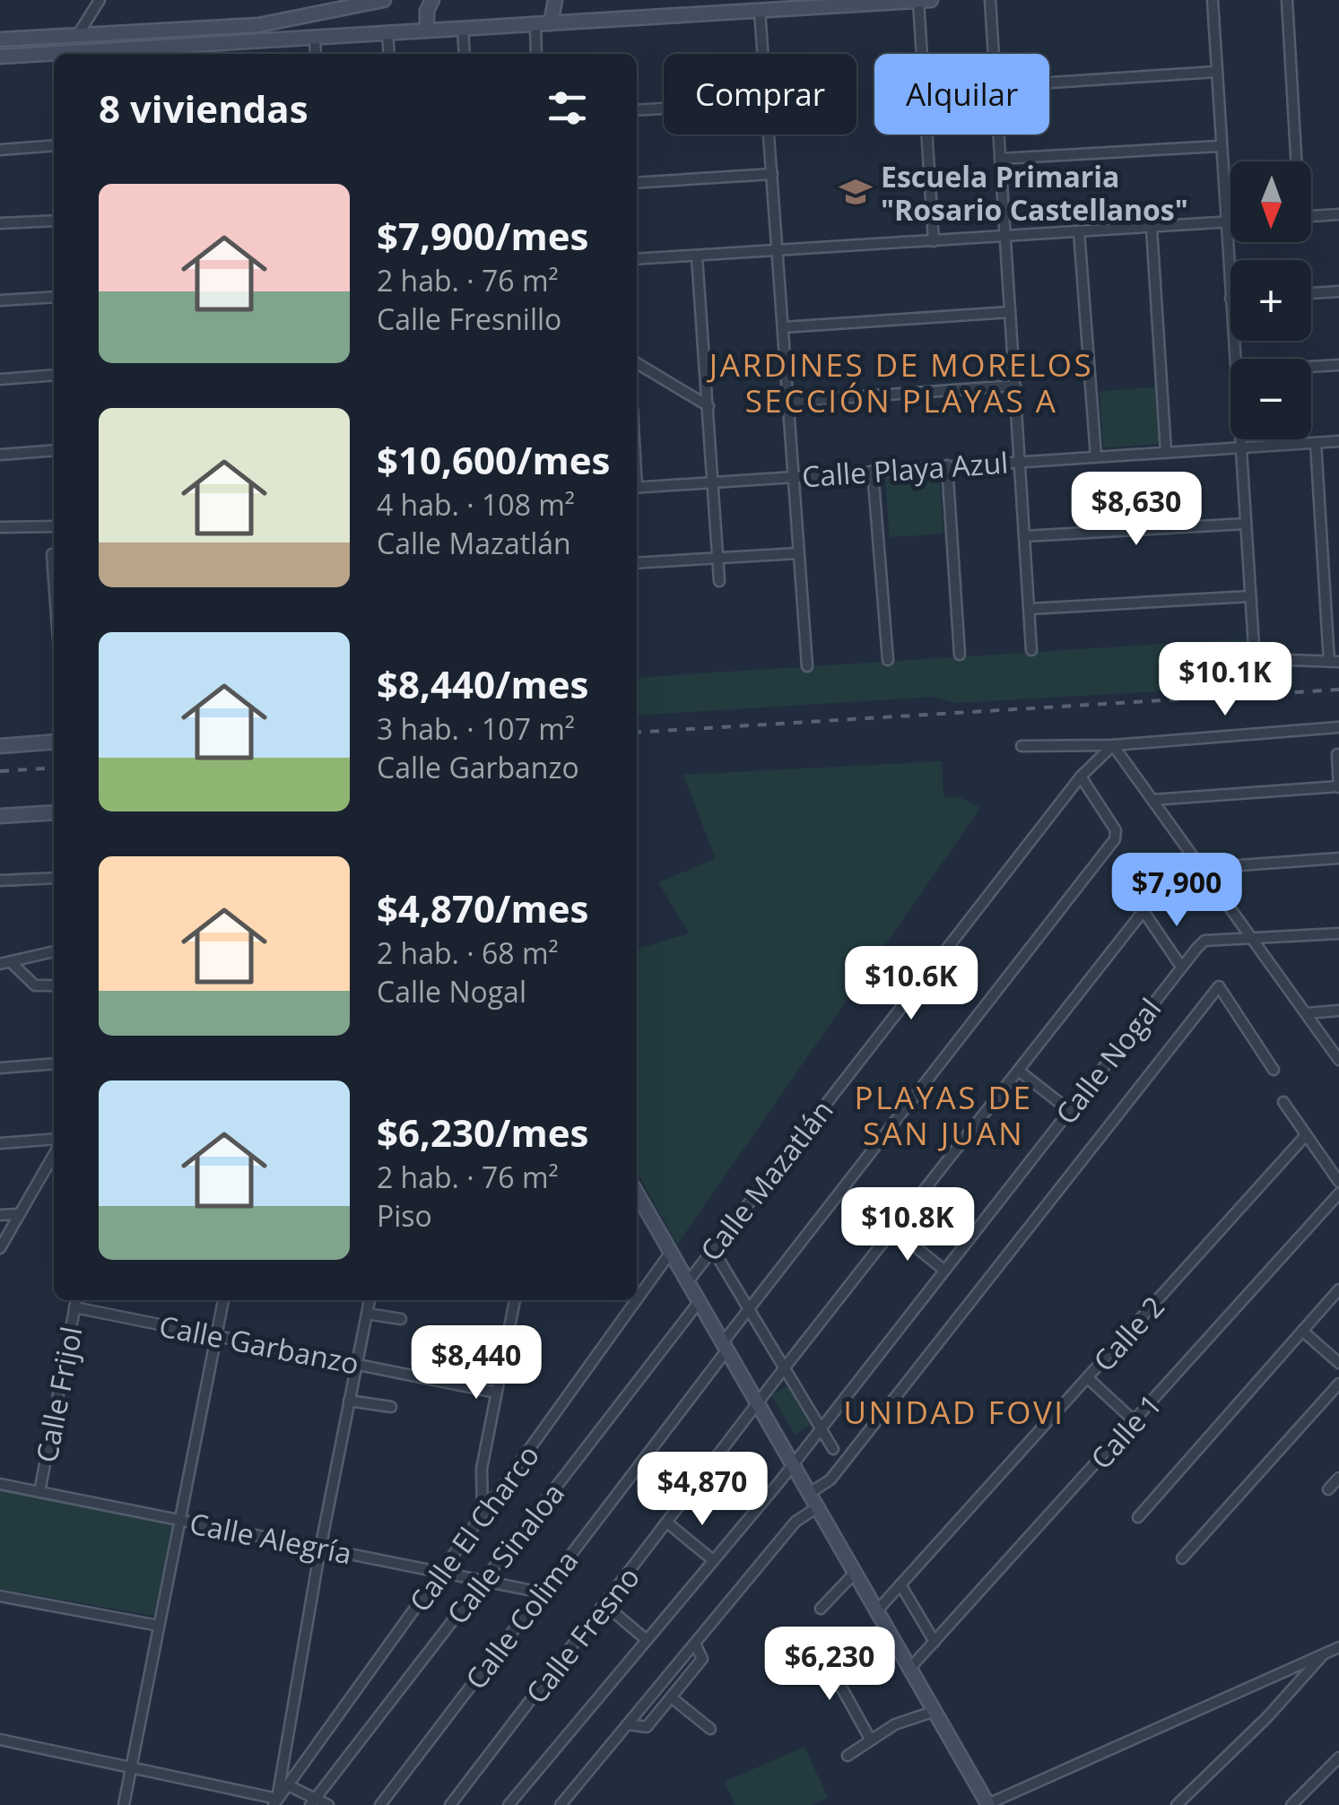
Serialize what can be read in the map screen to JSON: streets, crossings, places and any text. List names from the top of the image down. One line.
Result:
{"streets":{"street":["Calle Playa Azul","Calle Nogal","Calle Mazatlán","Calle 2","Calle Garbanzo","Calle Frijol","Calle 1","Calle El Charco","Calle Alegría","Calle Sinaloa","Calle Colima","Calle Fresno"]},"crossings":[["Calle Mazatlán","Calle Colima"],["Calle Garbanzo","Calle Frijol"],["Calle Frijol","Calle Alegría"],["Calle El Charco","Calle Alegría"],["Calle Alegría","Calle Sinaloa"],["Calle Alegría","Calle Colima"]],"districts":["JARDINES DE MORELOS SECCIÓN PLAYAS A","PLAYAS DE SAN JUAN","UNIDAD FOVI"],"places":{"school or university":["Escuela Primaria \"Rosario Castellanos\""]},"north":"bottom","page":{"chip":["Comprar","Alquilar"],"heading":"8 viviendas","map_buttons":["+","−"],"list":[{"name":"$7,900/mes","note":"2 hab. · 76 m² · Calle Fresnillo"},{"name":"$10,600/mes","note":"4 hab. · 108 m² · Calle Mazatlán"},{"name":"$8,440/mes","note":"3 hab. · 107 m² · Calle Garbanzo"},{"name":"$4,870/mes","note":"2 hab. · 68 m² · Calle Nogal"},{"name":"$6,230/mes","note":"2 hab. · 76 m² · Piso"}],"price":["$8,630","$10.1K","$7,900","$10.6K","$10.8K","$8,440","$4,870","$6,230"]}}
